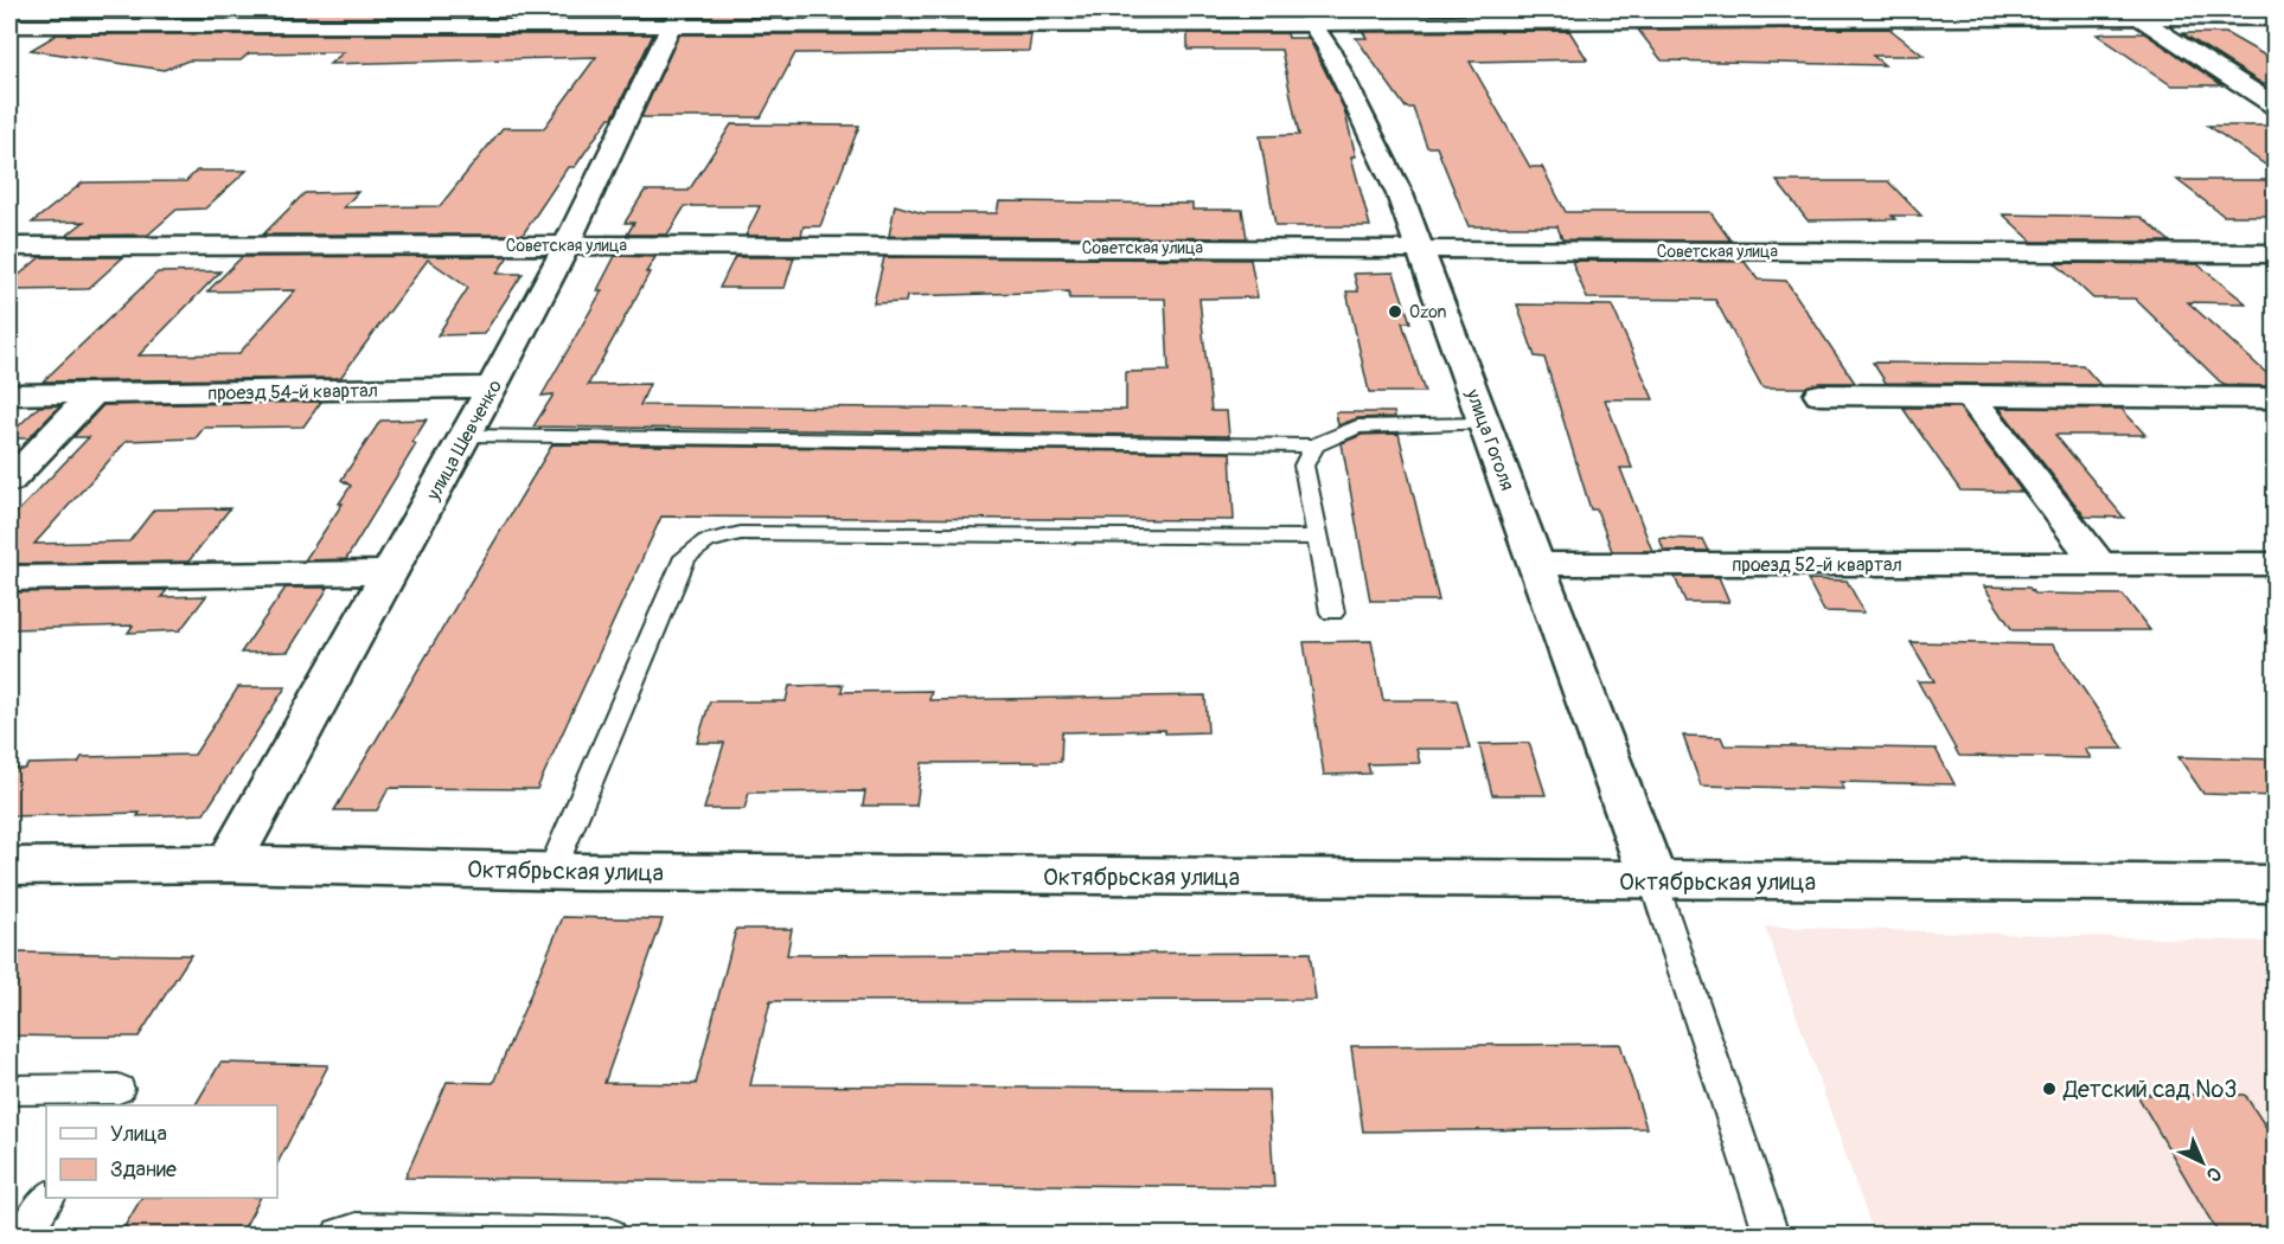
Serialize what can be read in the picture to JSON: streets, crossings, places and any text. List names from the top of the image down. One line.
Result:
{"streets":{"street":["Советская улица","проезд 54-й квартал","улица Шевченко","улица Гоголя","проезд 52-й квартал","Октябрьская улица"]},"crossings":[["Советская улица","улица Шевченко"],["Советская улица","улица Гоголя"],["проезд 54-й квартал","улица Шевченко"],["улица Шевченко","Октябрьская улица"],["улица Гоголя","проезд 52-й квартал"],["улица Гоголя","Октябрьская улица"]],"places":["Ozon","Детский сад №3"],"legend":["Улица","Здание"],"north":"bottom right"}
